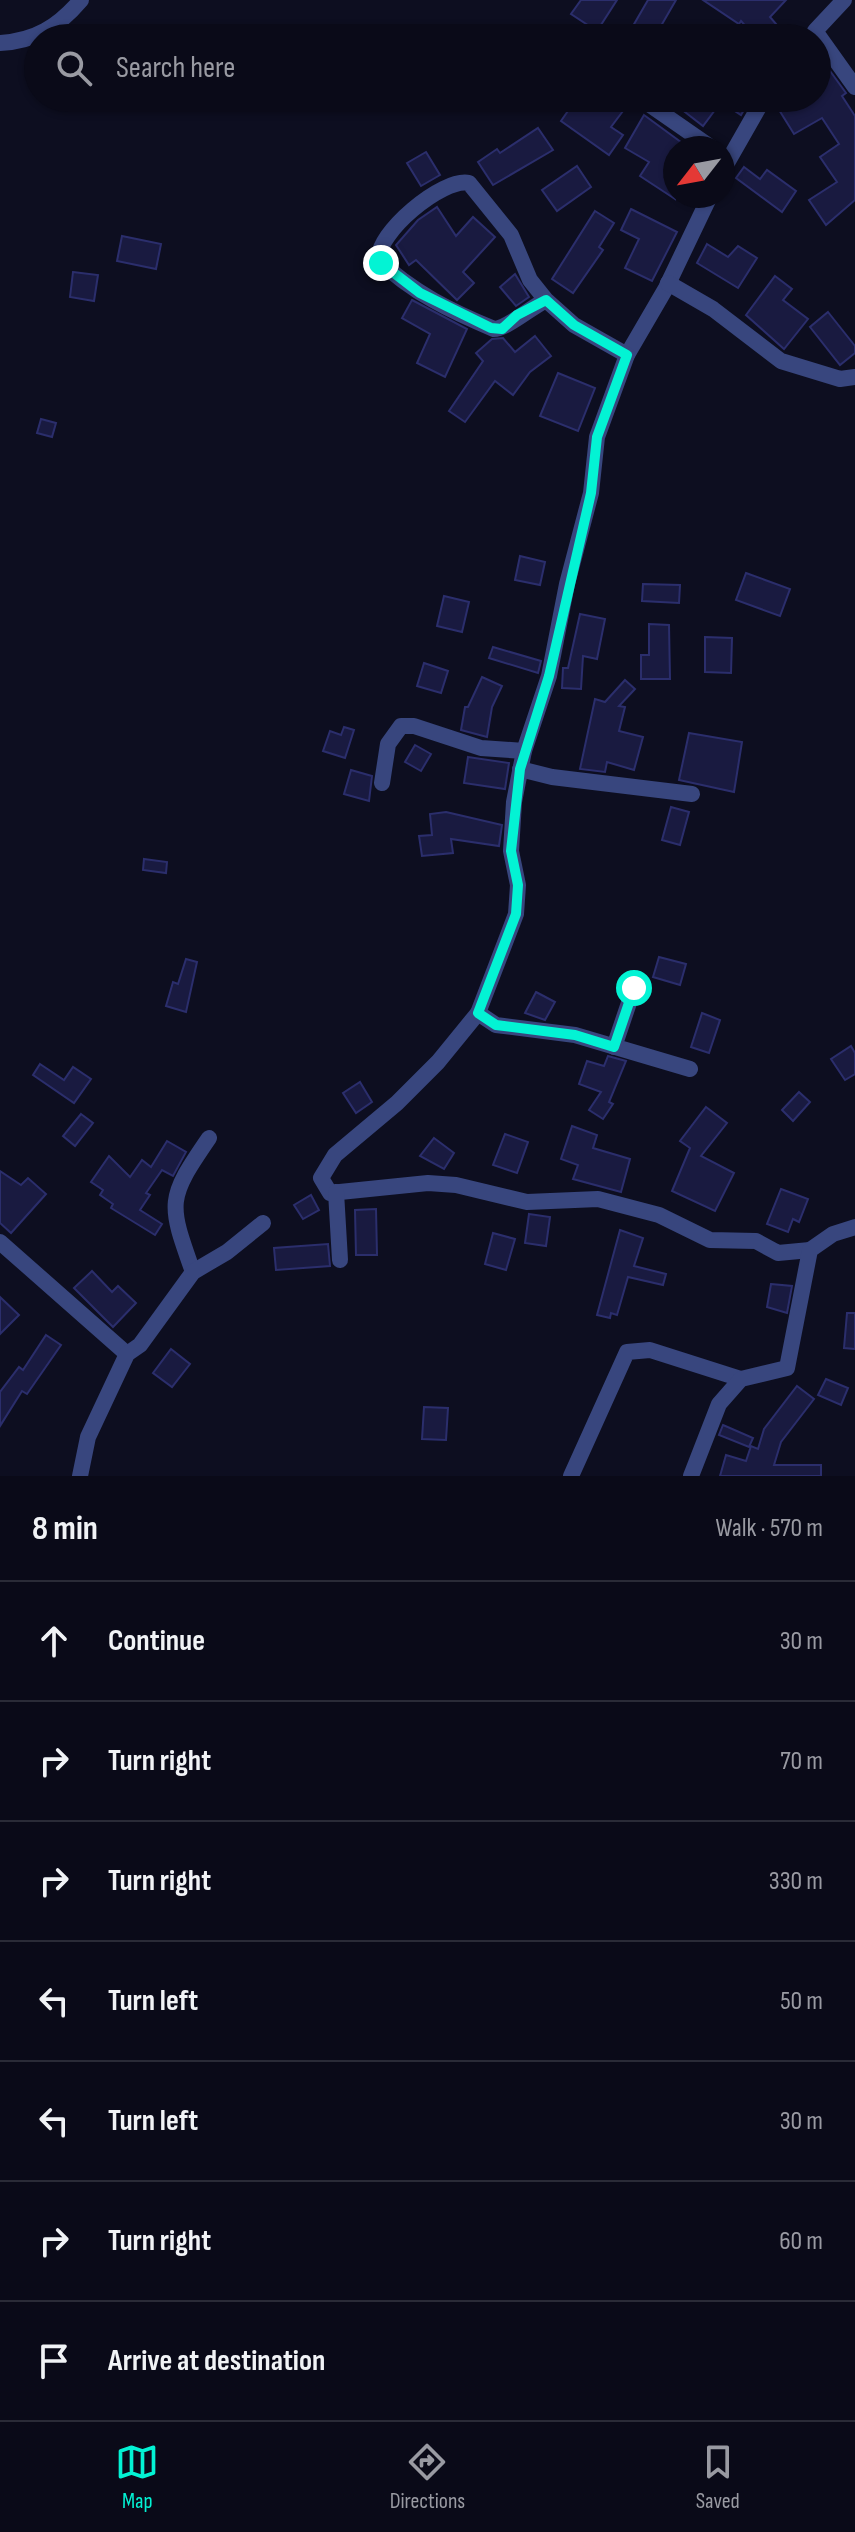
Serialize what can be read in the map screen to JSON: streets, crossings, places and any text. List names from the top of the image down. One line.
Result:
{"north":"bottom left","page":{"search":"Search here","heading":["8 min","Walk · 570 m"],"list":[["Continue","30 m"],["Turn right","70 m"],["Turn right","330 m"],["Turn left","50 m"],["Turn left","30 m"],["Turn right","60 m"],"Arrive at destination"],"nav":["Map","Directions","Saved"]}}
